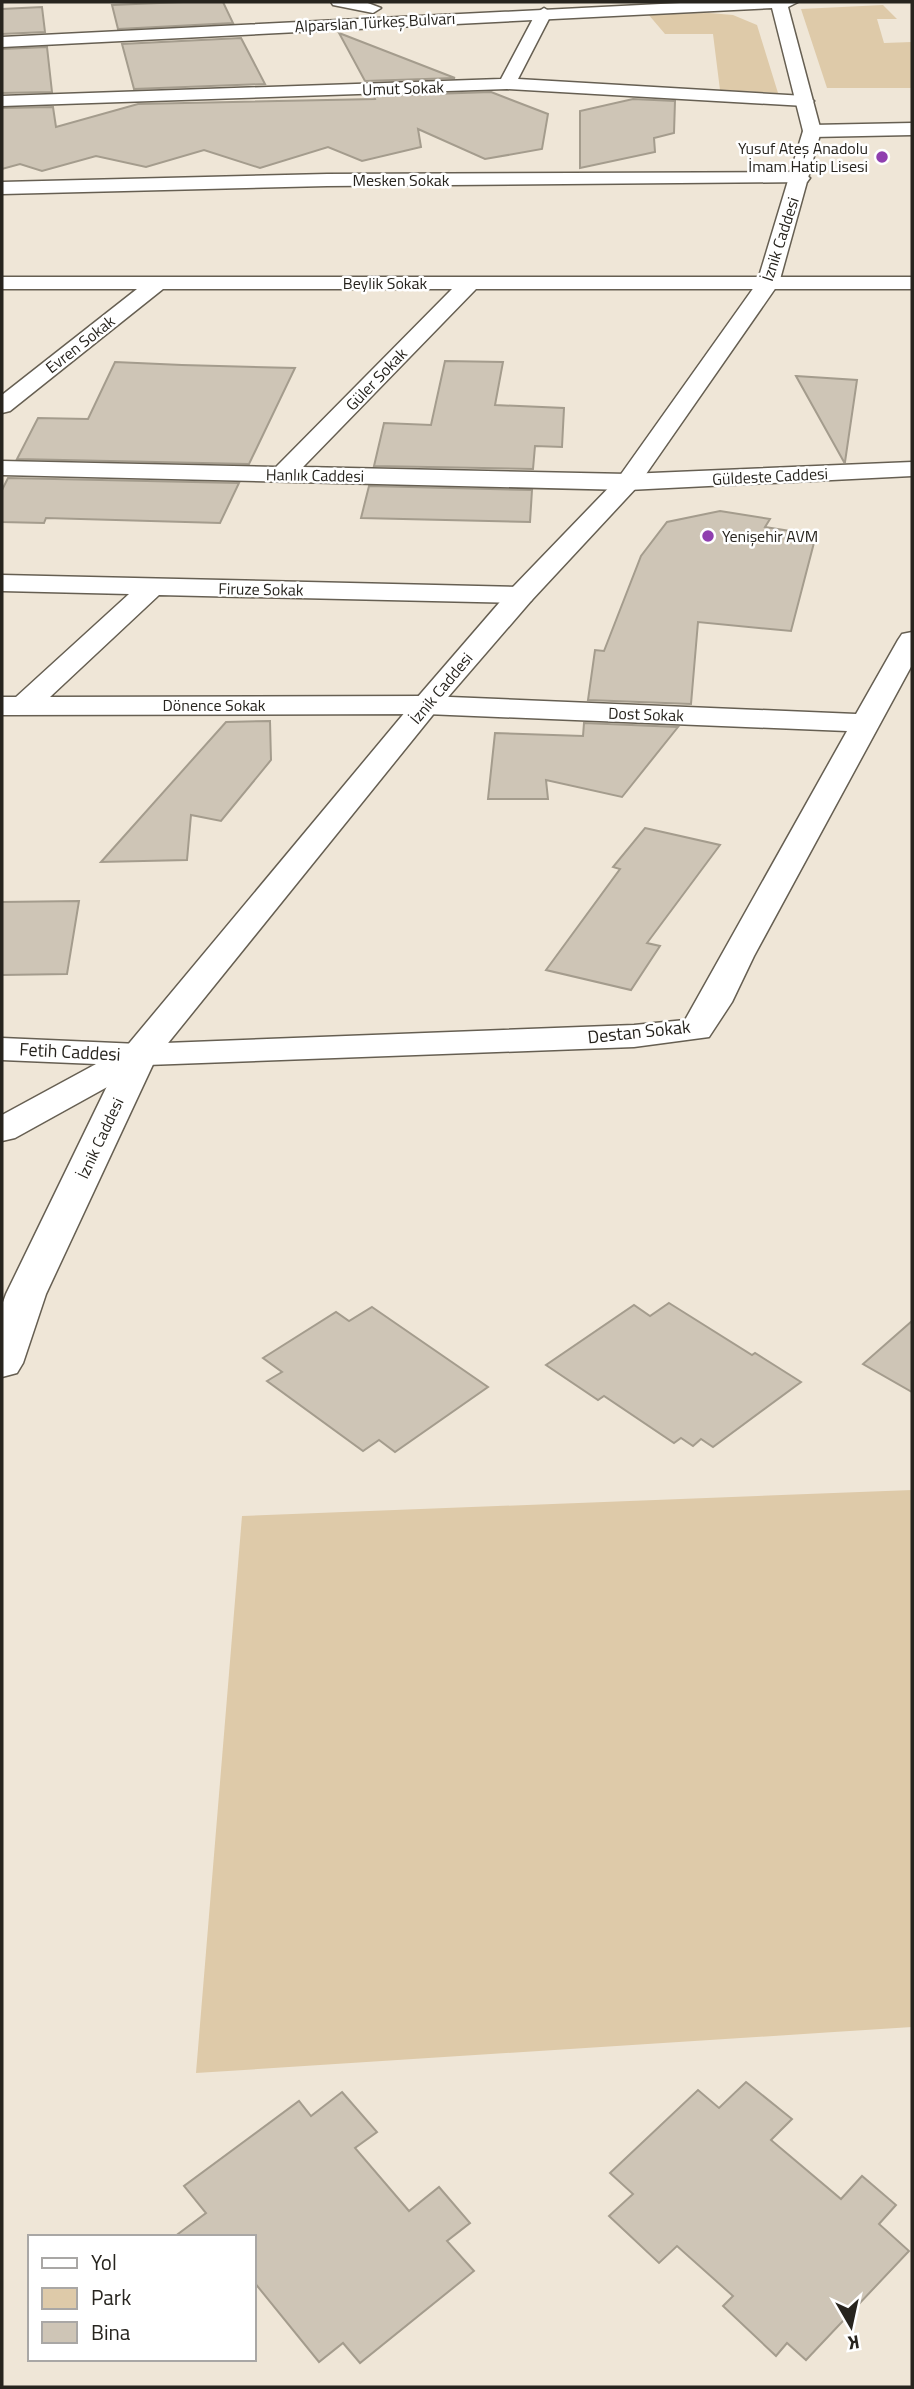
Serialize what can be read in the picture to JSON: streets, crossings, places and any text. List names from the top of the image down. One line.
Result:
{"streets":{"street":["Alparslan Türkeş Bulvarı","Umut Sokak","Mesken Sokak","İznik Caddesi","Beylik Sokak","Evren Sokak","Güler Sokak","Hanlık Caddesi","Güldeste Caddesi","Firuze Sokak","Dönence Sokak","Dost Sokak","Destan Sokak","Fetih Caddesi"]},"crossings":[["Alparslan Türkeş Bulvarı","İznik Caddesi"],["Umut Sokak","İznik Caddesi"],["Mesken Sokak","İznik Caddesi"],["İznik Caddesi","Beylik Sokak"],["İznik Caddesi","Hanlık Caddesi"],["İznik Caddesi","Güldeste Caddesi"],["İznik Caddesi","Firuze Sokak"],["İznik Caddesi","Dönence Sokak"],["İznik Caddesi","Dost Sokak"],["İznik Caddesi","Destan Sokak"],["İznik Caddesi","Fetih Caddesi"],["Beylik Sokak","Evren Sokak"],["Beylik Sokak","Güler Sokak"],["Güler Sokak","Hanlık Caddesi"],["Hanlık Caddesi","Güldeste Caddesi"],["Dönence Sokak","Dost Sokak"],["Dost Sokak","Destan Sokak"],["Destan Sokak","Fetih Caddesi"]],"places":["Yusuf Ateş Anadolu İmam Hatip Lisesi","Yenişehir AVM"],"legend":["Yol","Park","Bina"],"north":"bottom"}
